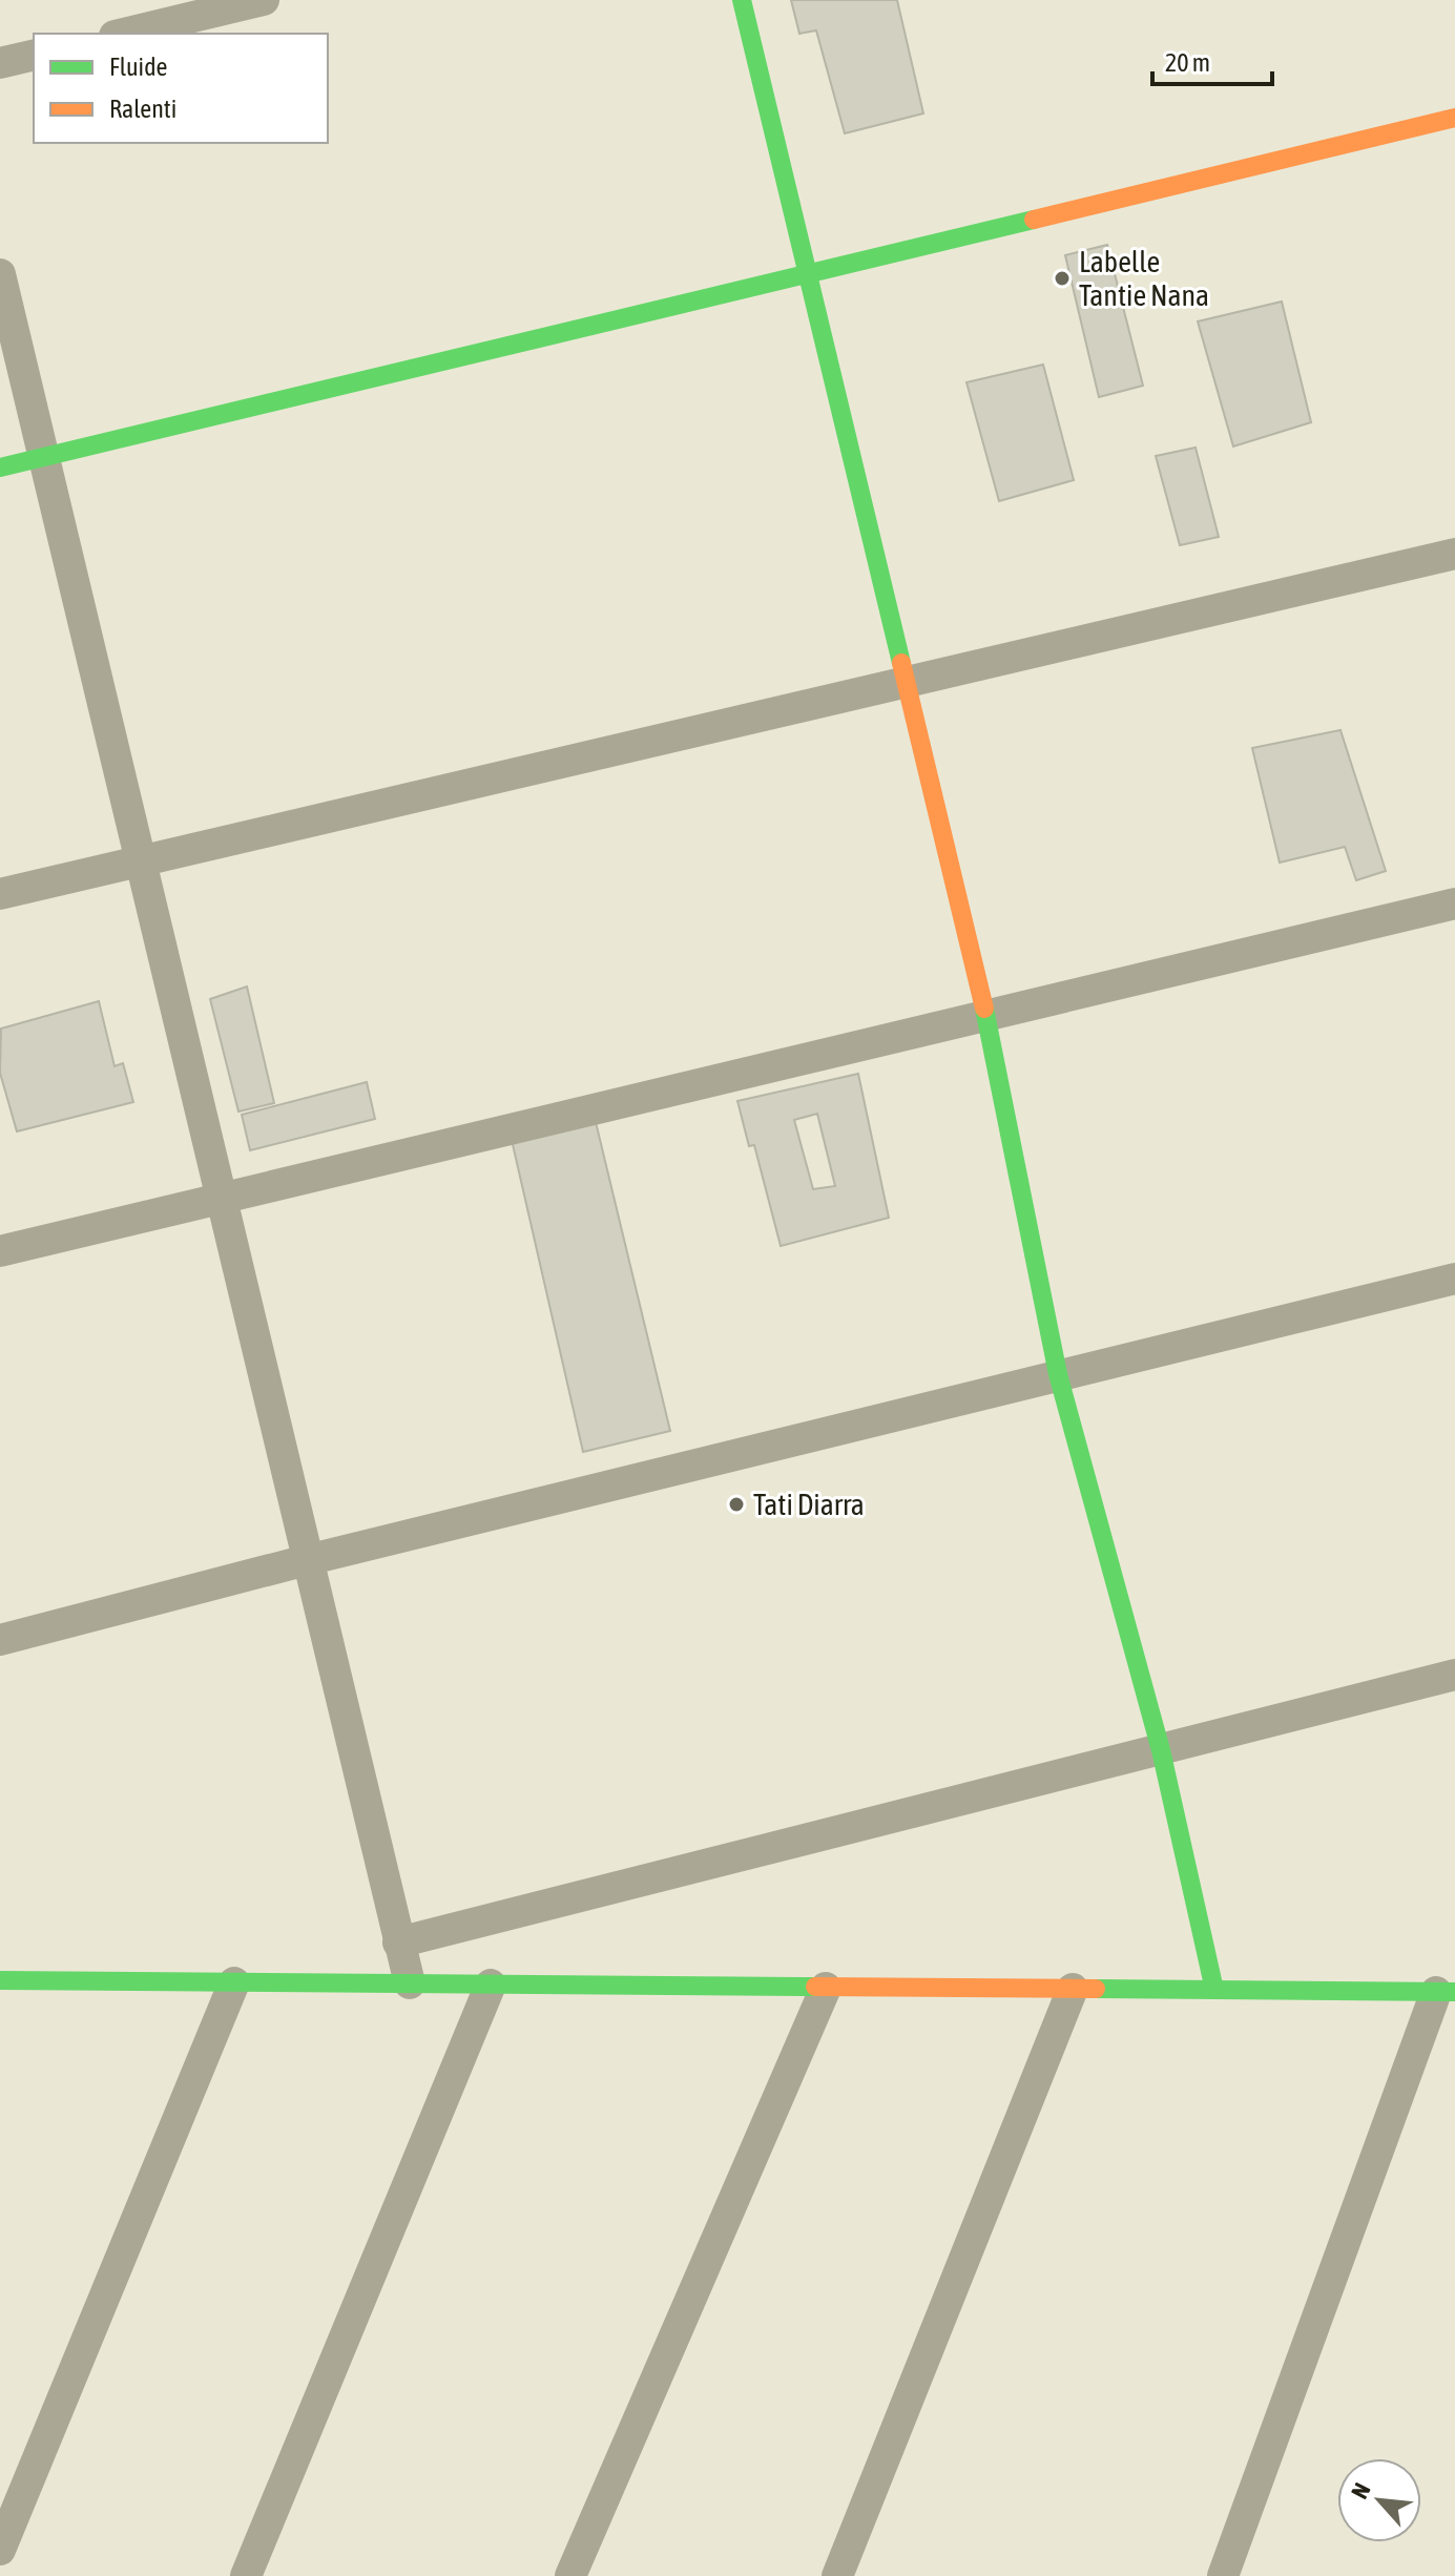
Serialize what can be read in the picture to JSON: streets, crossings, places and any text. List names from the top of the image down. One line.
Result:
{"places":["Labelle Tantie Nana","Tati Diarra"],"legend":["Fluide","Ralenti"],"scale_bar":"20 m","north":"top left"}
